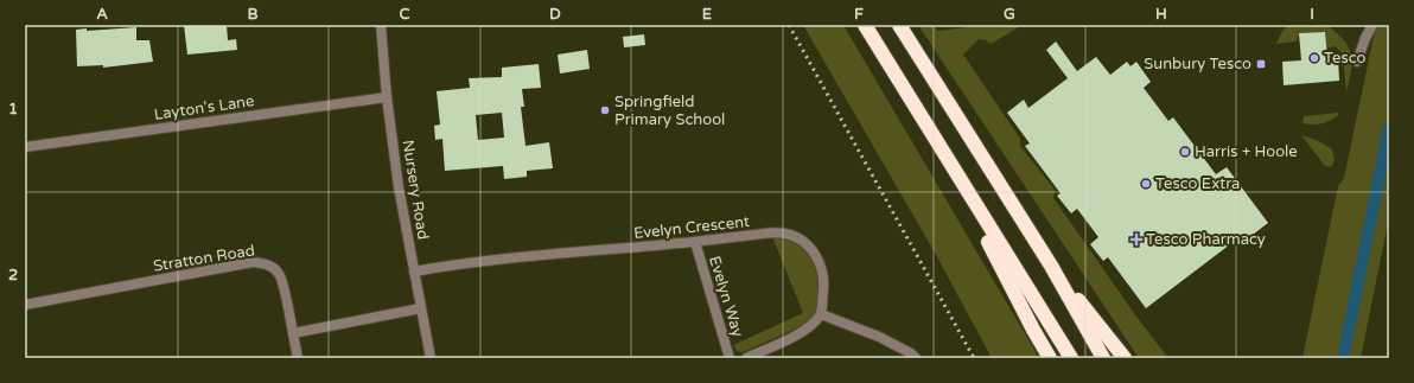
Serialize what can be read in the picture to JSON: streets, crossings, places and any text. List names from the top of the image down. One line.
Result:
{"streets":{"street":["Layton's Lane","Nursery Road","Evelyn Crescent","Stratton Road","Evelyn Way"]},"crossings":[["Layton's Lane","Nursery Road"],["Nursery Road","Evelyn Crescent"],["Evelyn Crescent","Evelyn Way"]],"places":{"other":["Tesco","Springfield Primary School","Harris + Hoole","Tesco Extra"],"transit":["Sunbury Tesco"],"health":["Tesco Pharmacy"]},"grid":{"columns":["A","B","C","D","E","F","G","H","I"],"rows":["1","2"]}}
